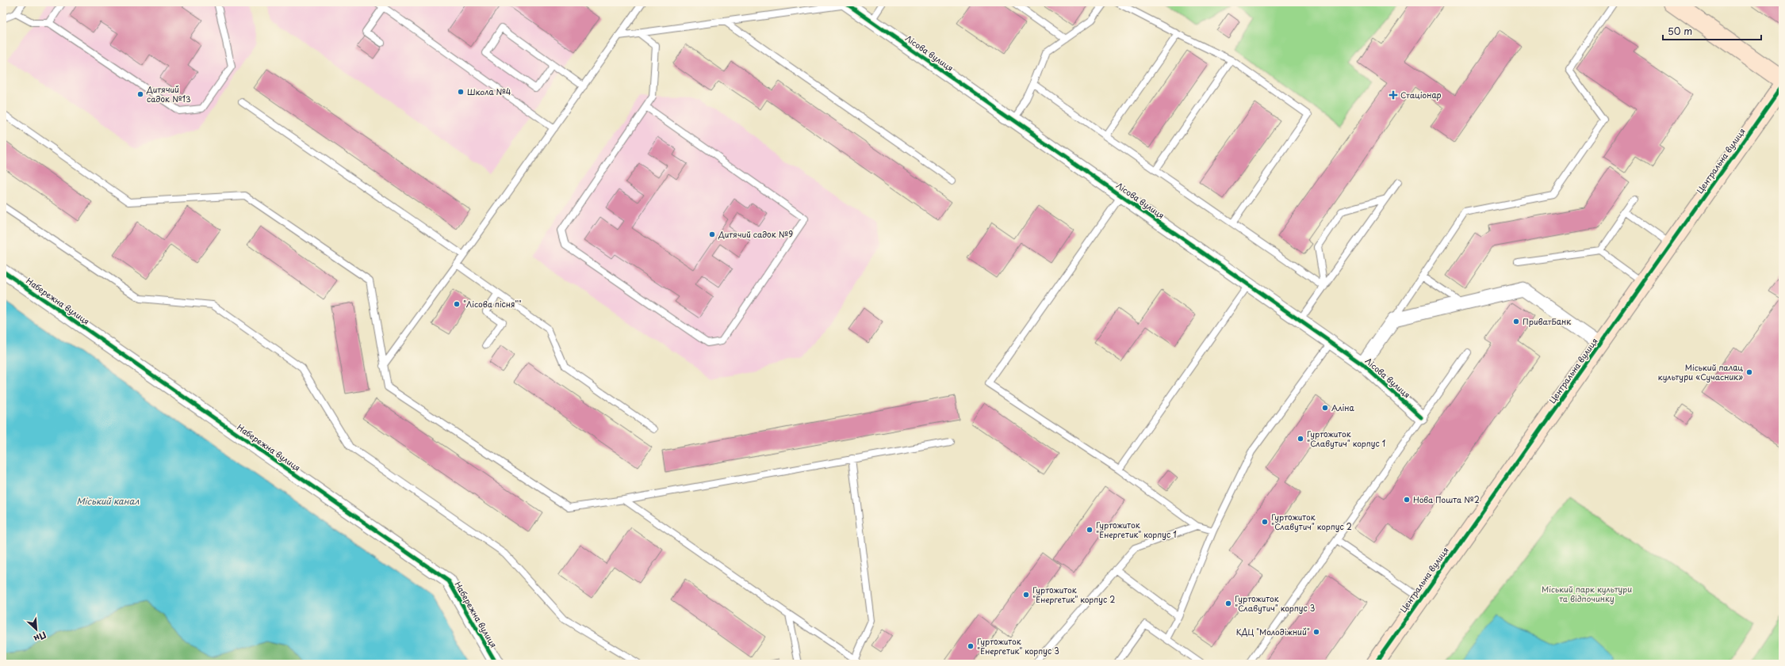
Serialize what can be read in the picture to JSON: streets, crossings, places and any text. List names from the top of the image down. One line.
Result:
{"streets":{"street":["Лісова вулиця","Центральна вулиця","Набережна вулиця"]},"water":["Міський канал"],"parks":["Міський парк культури та відпочинку"],"places":{"other":["Школа №4","Дитячий садок №13","Дитячий садок №9","\"Лісова пісня\"\"","ПриватБанк","Міський палац культури «Сучасник»","Аліна","Гуртожиток \"Славутич\" корпус 1","Нова Пошта №2","Гуртожиток \"Славутич\" корпус 2","Гуртожиток \"Енергетик\" корпус 1","Гуртожиток \"Енергетик\" корпус 2","Гуртожиток \"Славутич\" корпус 3","КДЦ \"Молодіжний\"","Гуртожиток \"Енергетик\" корпус 3"],"health":["Стаціонар"]},"scale_bar":"50 m","north":"bottom right"}
